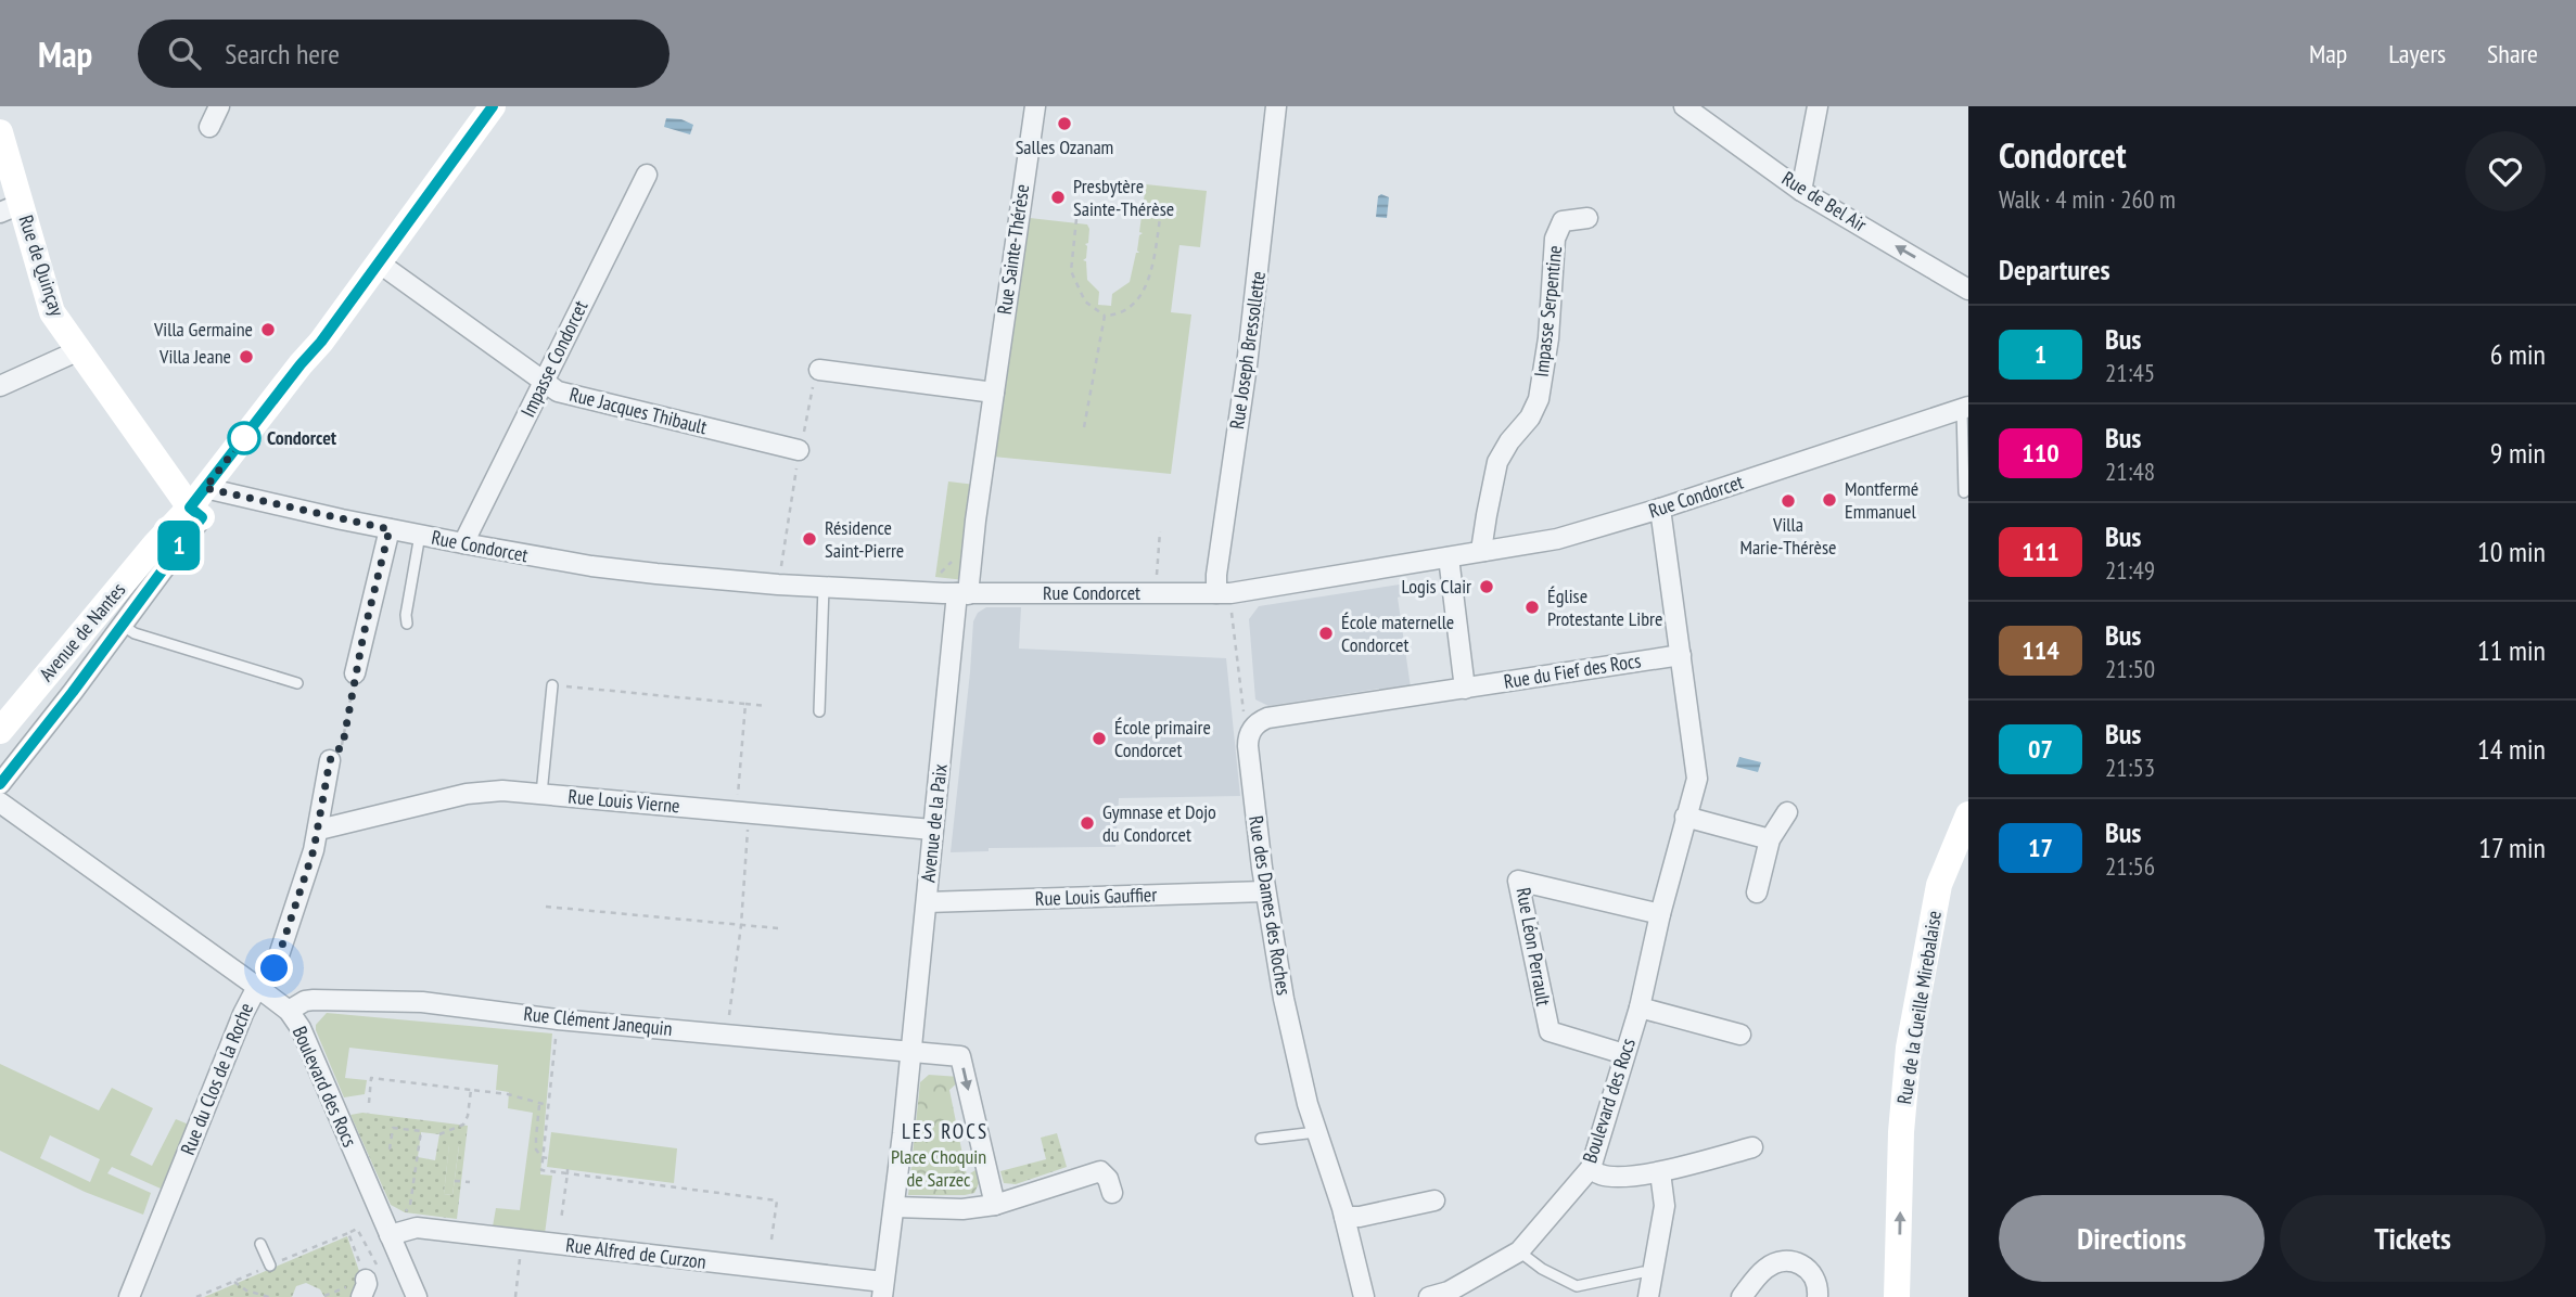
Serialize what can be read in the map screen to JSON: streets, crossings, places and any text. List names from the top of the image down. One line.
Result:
{"streets":{"street":["Rue de Bel Air","Rue Sainte-Thérèse","Rue de Quinçay","Impasse Serpentine","Rue Joseph Bressollette","Impasse Condorcet","Rue Jacques Thibault","Rue Condorcet","Avenue de Nantes","Rue du Fief des Rocs","Rue Louis Vierne","Avenue de la Paix","Rue Louis Gauffier","Rue des Dames des Roches","Rue Léon Perrault","Rue de la Cueille Mirebalaise","Rue Clément Janequin","Rue du Clos de la Roche","Boulevard des Rocs","Rue Alfred de Curzon"]},"crossings":[["Rue Sainte-Thérèse","Rue Condorcet"],["Rue Sainte-Thérèse","Avenue de la Paix"],["Rue de Quinçay","Rue Condorcet"],["Rue de Quinçay","Avenue de Nantes"],["Impasse Serpentine","Rue Condorcet"],["Rue Joseph Bressollette","Rue Condorcet"],["Impasse Condorcet","Rue Jacques Thibault"],["Impasse Condorcet","Rue Condorcet"],["Rue Jacques Thibault","Avenue de Nantes"],["Rue Condorcet","Avenue de Nantes"],["Rue Condorcet","Avenue de la Paix"],["Rue Condorcet","Boulevard des Rocs"],["Rue du Fief des Rocs","Rue des Dames des Roches"],["Rue du Fief des Rocs","Boulevard des Rocs"],["Rue Louis Vierne","Avenue de la Paix"],["Avenue de la Paix","Rue Louis Gauffier"],["Avenue de la Paix","Rue Clément Janequin"],["Avenue de la Paix","Rue Alfred de Curzon"],["Rue Louis Gauffier","Rue des Dames des Roches"],["Rue Léon Perrault","Boulevard des Rocs"],["Rue Clément Janequin","Boulevard des Rocs"],["Rue du Clos de la Roche","Boulevard des Rocs"],["Boulevard des Rocs","Rue Alfred de Curzon"]],"one_way":["Rue de Bel Air"],"districts":["LES ROCS"],"parks":["Place Choquin de Sarzec"],"places":["Salles Ozanam","Presbytère Sainte-Thérèse","Villa Germaine","Villa Jeane","Condorcet","Montfermé Emmanuel","Villa Marie-Thérèse","Résidence Saint-Pierre","Logis Clair","Église Protestante Libre","École maternelle Condorcet","École primaire Condorcet","Gymnase et Dojo du Condorcet"],"lines":["bus line 1"],"page":{"header":"Map","search":"Search here","nav":["Map","Layers","Share"],"on_map":"1","heading":[["Condorcet","Walk · 4 min · 260 m"],"Departures"],"list":[{"mark":"1","name":"Bus","note":"21:45","value":"6 min"},{"mark":"110","name":"Bus","note":"21:48","value":"9 min"},{"mark":"111","name":"Bus","note":"21:49","value":"10 min"},{"mark":"114","name":"Bus","note":"21:50","value":"11 min"},{"mark":"07","name":"Bus","note":"21:53","value":"14 min"},{"mark":"17","name":"Bus","note":"21:56","value":"17 min"}],"buttons":["Directions","Tickets"]}}
